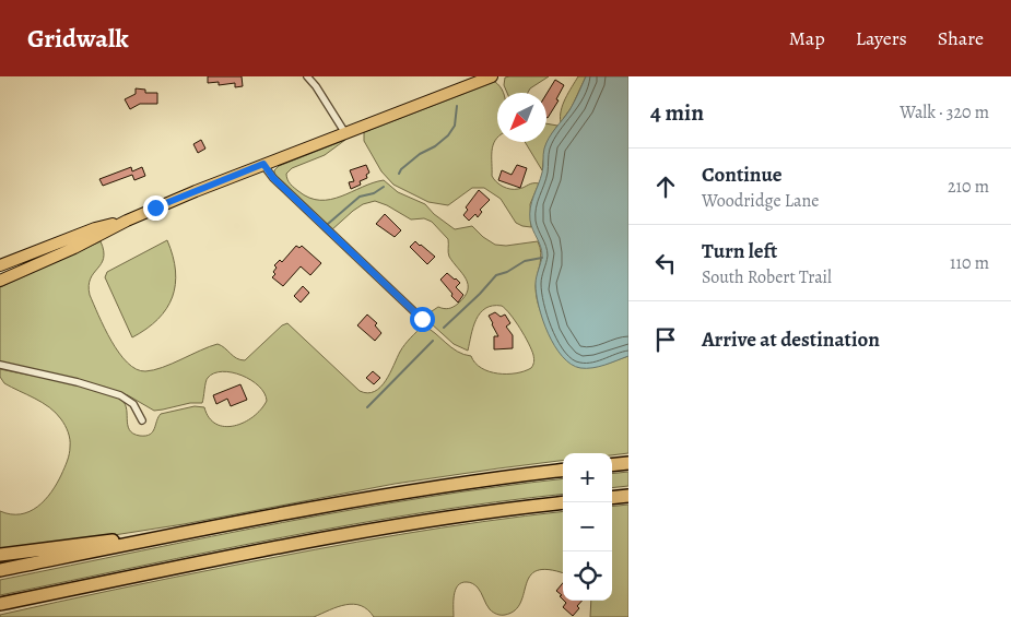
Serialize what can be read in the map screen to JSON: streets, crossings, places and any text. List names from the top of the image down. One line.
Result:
{"north":"bottom left","page":{"header":"Gridwalk","nav":["Map","Layers","Share"],"heading":["4 min","Walk · 320 m"],"list":[["Continue","Woodridge Lane","210 m"],["Turn left","South Robert Trail","110 m"],"Arrive at destination"],"map_buttons":["+","−"]}}
